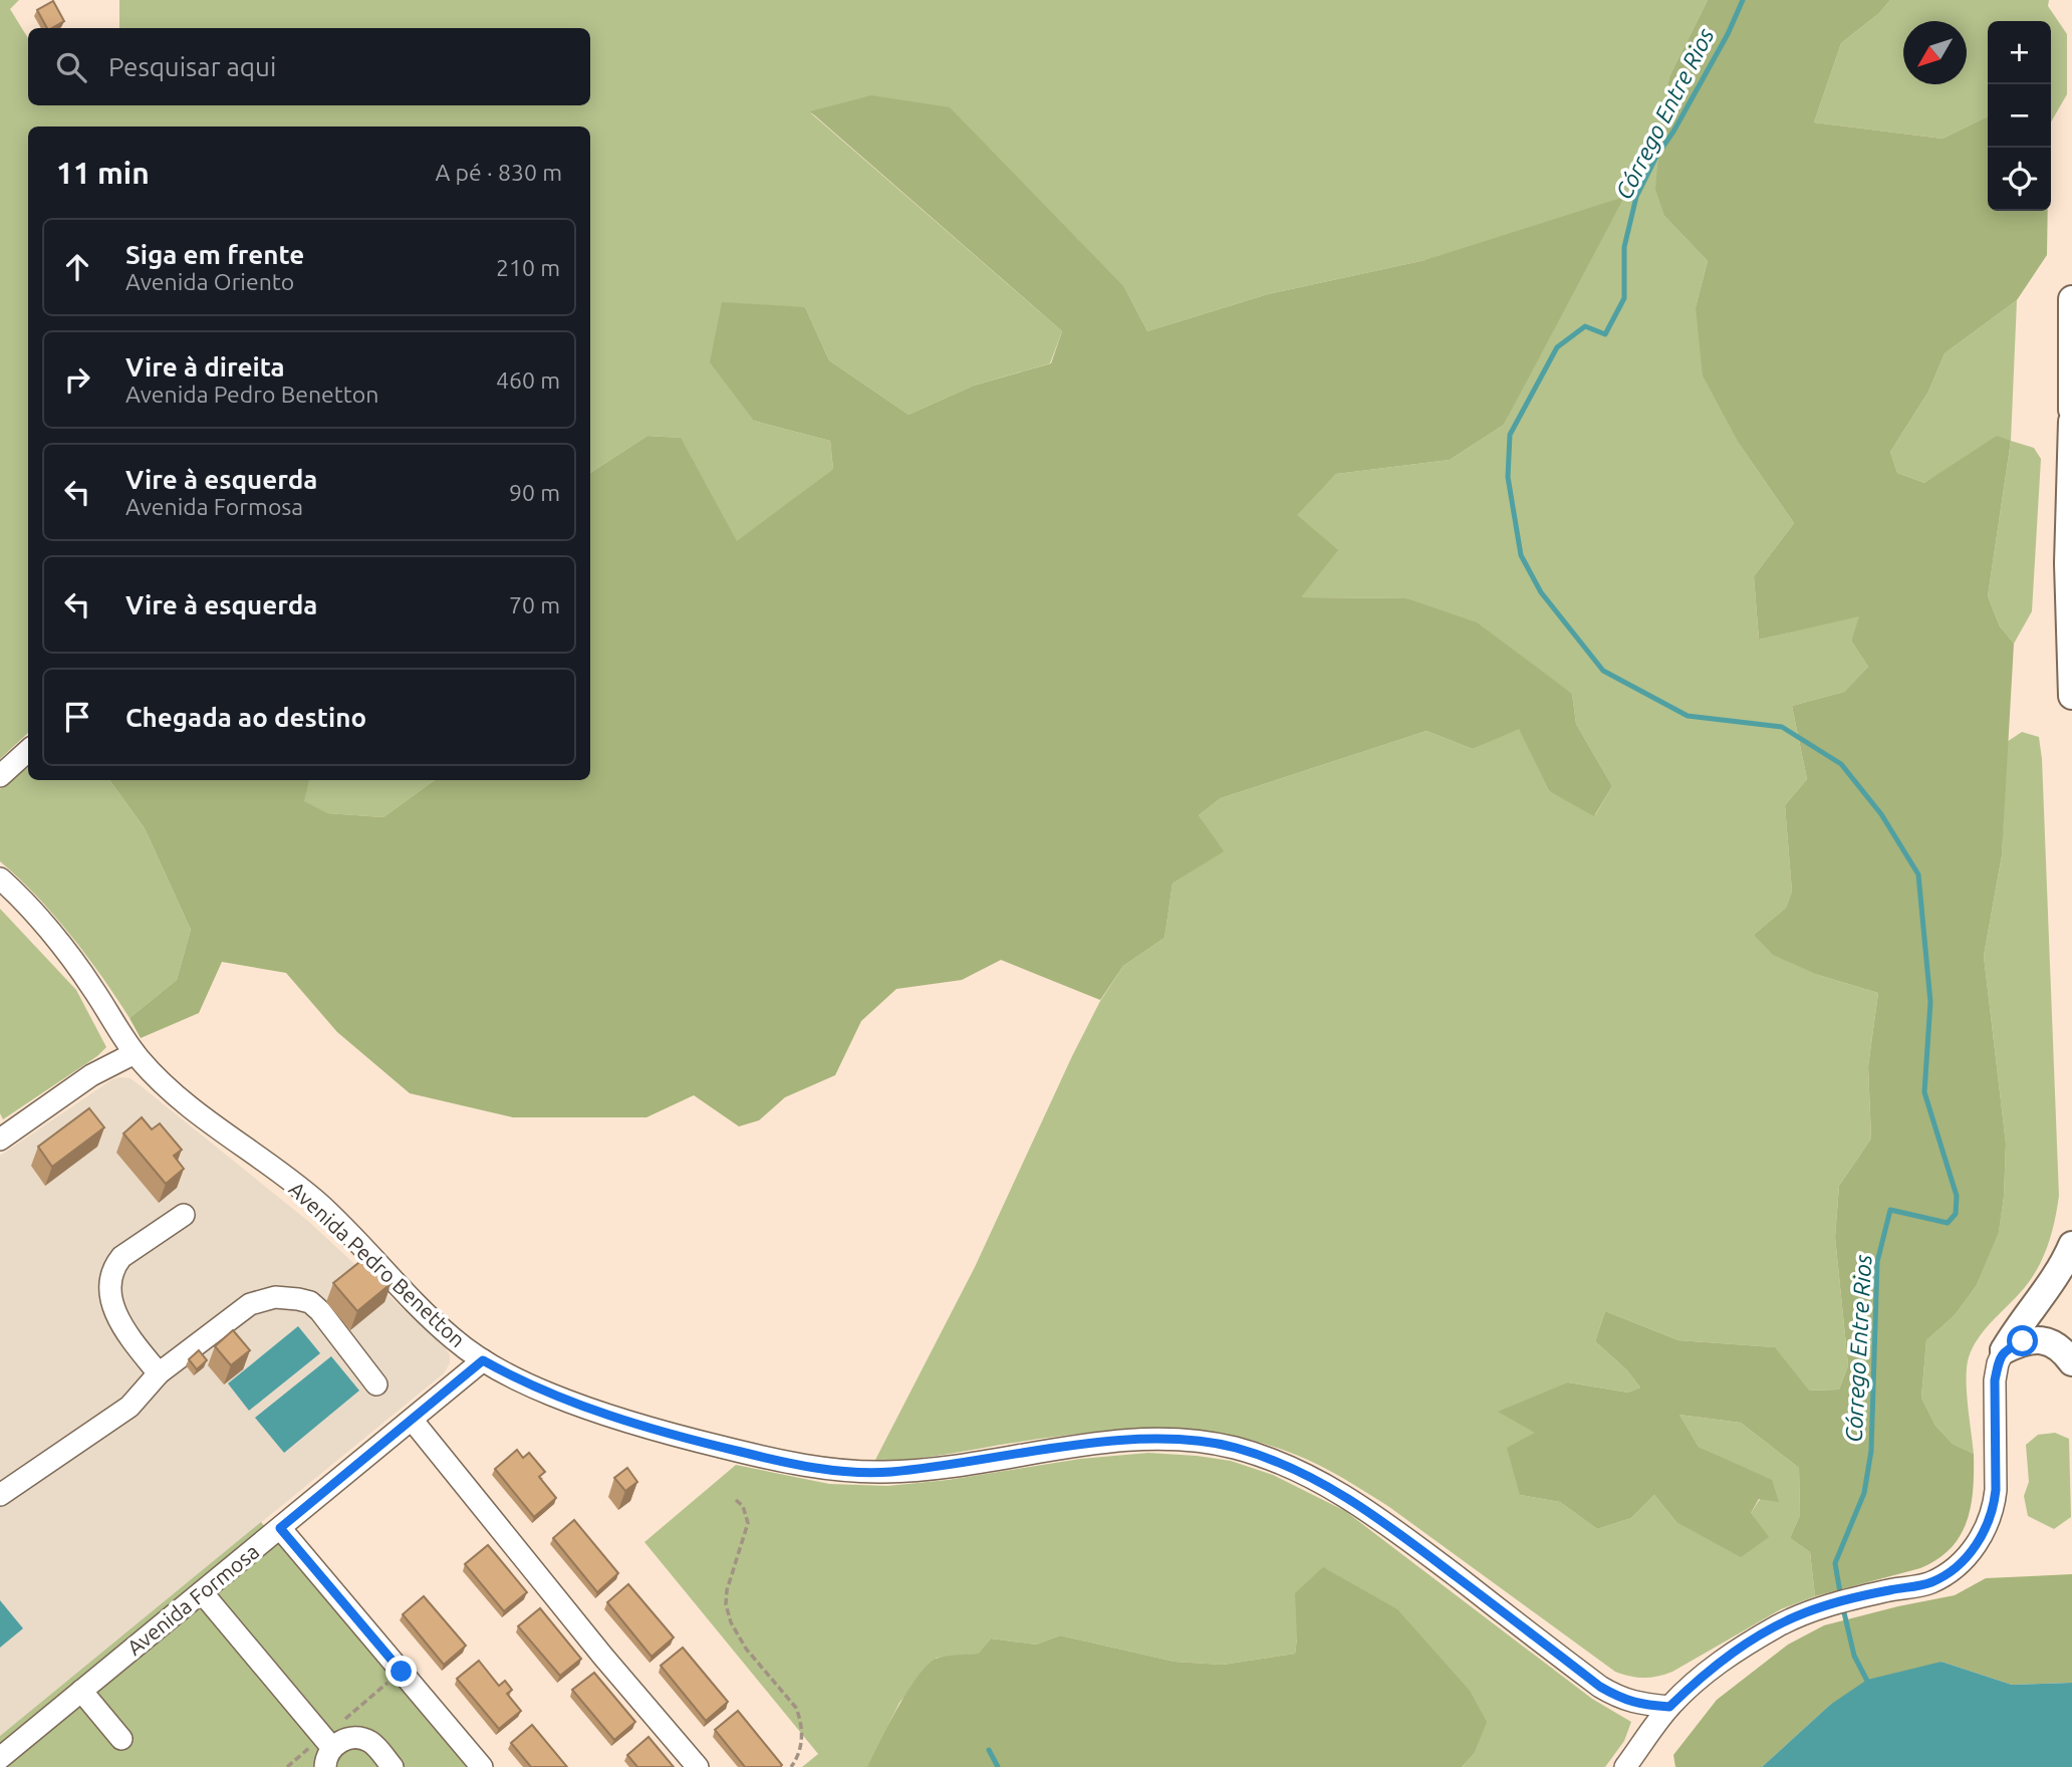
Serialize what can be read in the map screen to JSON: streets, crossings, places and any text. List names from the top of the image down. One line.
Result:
{"streets":{"street":["Avenida Pedro Benetton","Avenida Formosa"]},"crossings":[["Avenida Pedro Benetton","Avenida Formosa"]],"water":["Córrego Entre Rios"],"north":"bottom left","page":{"map_buttons":["+","−"],"search":"Pesquisar aqui","heading":["11 min","A pé · 830 m"],"list":[["Siga em frente","Avenida Oriento","210 m"],["Vire à direita","Avenida Pedro Benetton","460 m"],["Vire à esquerda","Avenida Formosa","90 m"],["Vire à esquerda","70 m"],"Chegada ao destino"]}}
